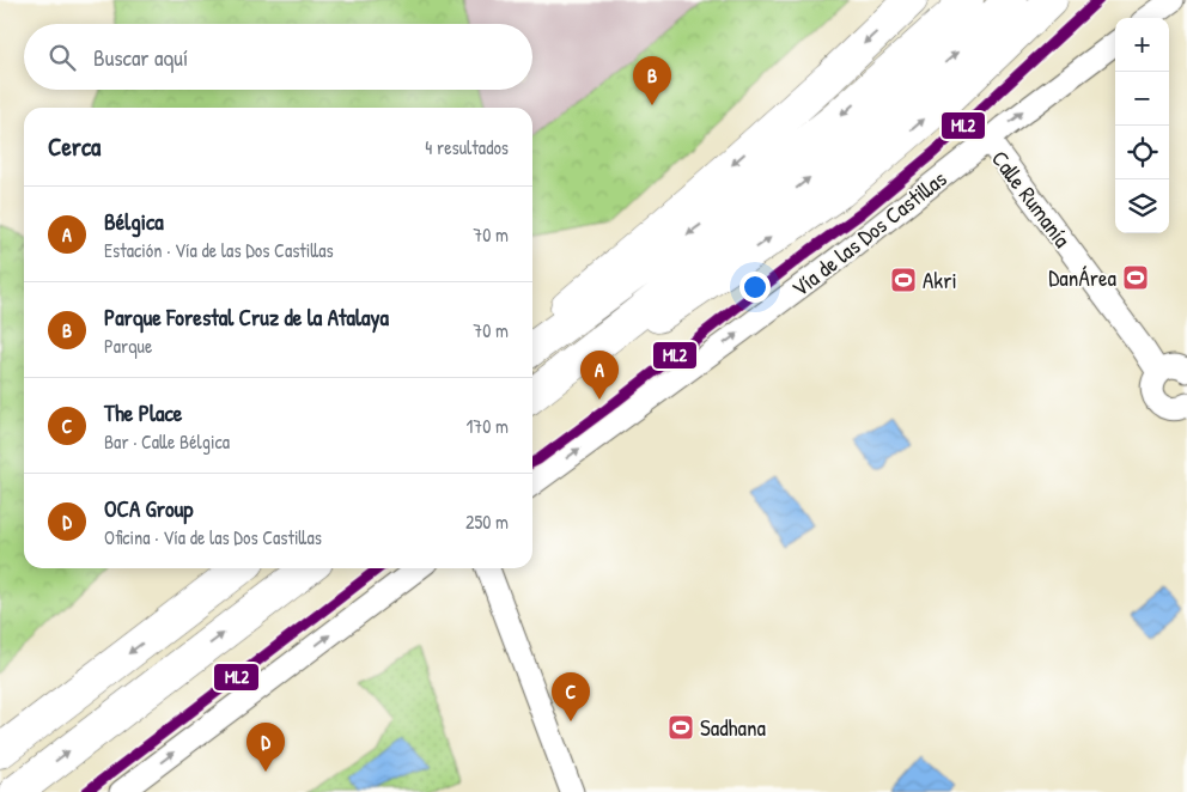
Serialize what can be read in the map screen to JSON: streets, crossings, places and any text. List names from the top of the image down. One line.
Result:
{"streets":{"street":["Calle Rumanía","Vía de las Dos Castillas"]},"crossings":[["Calle Rumanía","Vía de las Dos Castillas"]],"one_way":["Vía de las Dos Castillas"],"places":{"sports":["DanÁrea","Akri","Sadhana"]},"lines":["transit line ML2"],"page":{"map_buttons":["+","−"],"search":"Buscar aquí","pins":["B","A","C","D"],"heading":["Cerca","4 resultados"],"list":[{"mark":"A","name":"Bélgica","note":"Estación · Vía de las Dos Castillas","value":"70 m"},{"mark":"B","name":"Parque Forestal Cruz de la Atalaya","note":"Parque","value":"70 m"},{"mark":"C","name":"The Place","note":"Bar · Calle Bélgica","value":"170 m"},{"mark":"D","name":"OCA Group","note":"Oficina · Vía de las Dos Castillas","value":"250 m"}]}}
